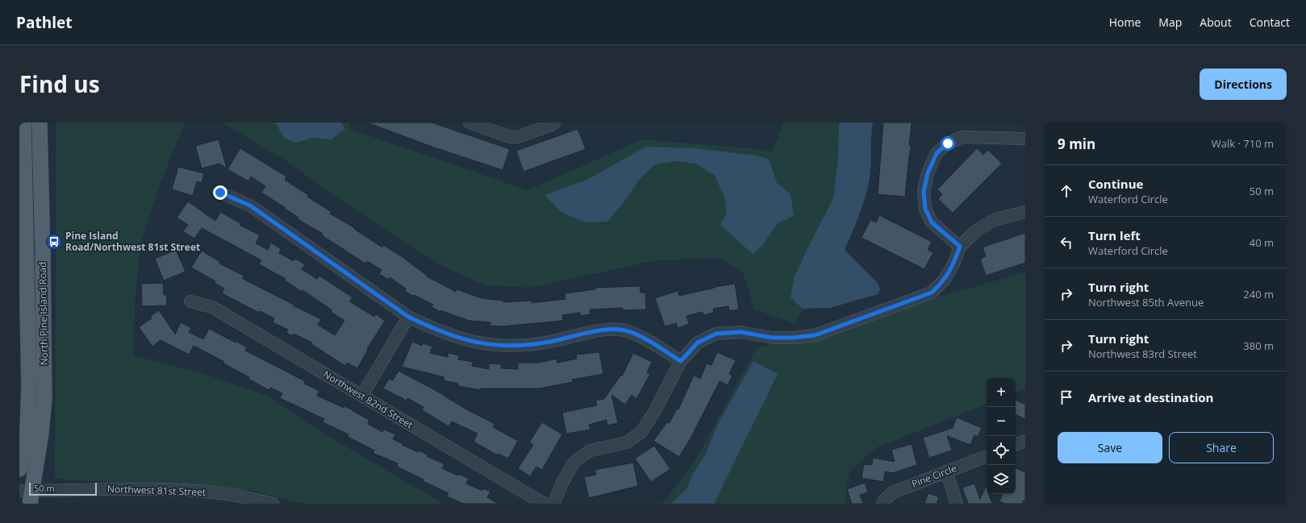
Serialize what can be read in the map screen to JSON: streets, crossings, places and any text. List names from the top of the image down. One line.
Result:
{"streets":{"main road":["North Pine Island Road"],"street":["Northwest 82nd Street","Pine Circle","Northwest 81st Street"]},"crossings":[["North Pine Island Road","Northwest 81st Street"]],"places":{"bus stop":["Pine Island Road/Northwest 81st Street"]},"scale_bar":"50 m","page":{"header":"Pathlet","nav":["Home","Map","About","Contact"],"title":"Find us","buttons":["Directions",["Save","Share"]],"heading":["9 min","Walk · 710 m"],"list":[["Continue","Waterford Circle","50 m"],["Turn left","Waterford Circle","40 m"],["Turn right","Northwest 85th Avenue","240 m"],["Turn right","Northwest 83rd Street","380 m"],"Arrive at destination"],"map_buttons":["+","−"],"scale":"50 m"}}
